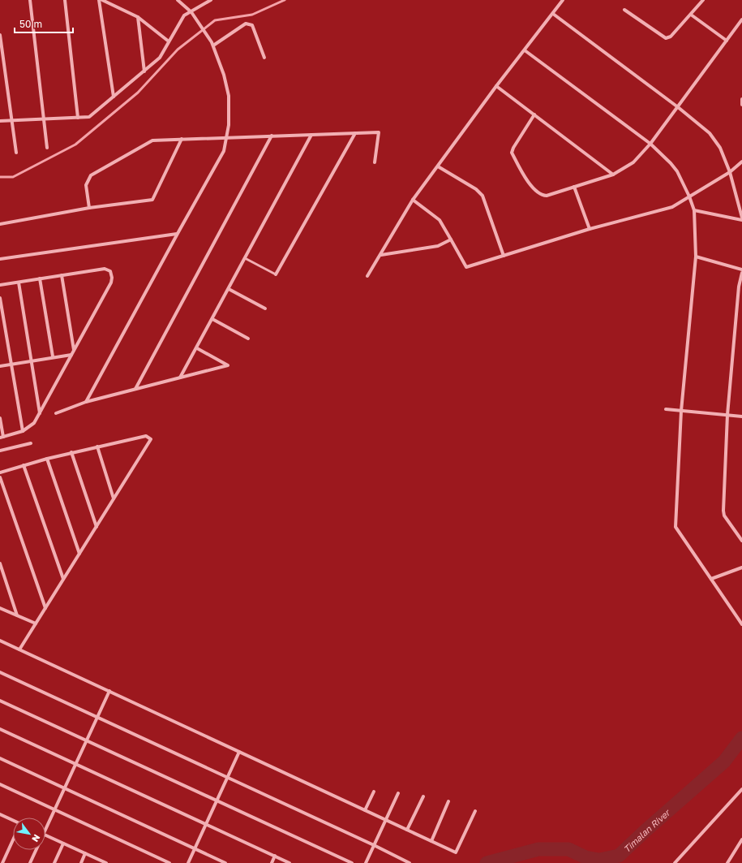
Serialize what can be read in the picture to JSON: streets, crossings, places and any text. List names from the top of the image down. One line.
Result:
{"water":["Timalan River"],"scale_bar":"50 m","north":"bottom right"}
